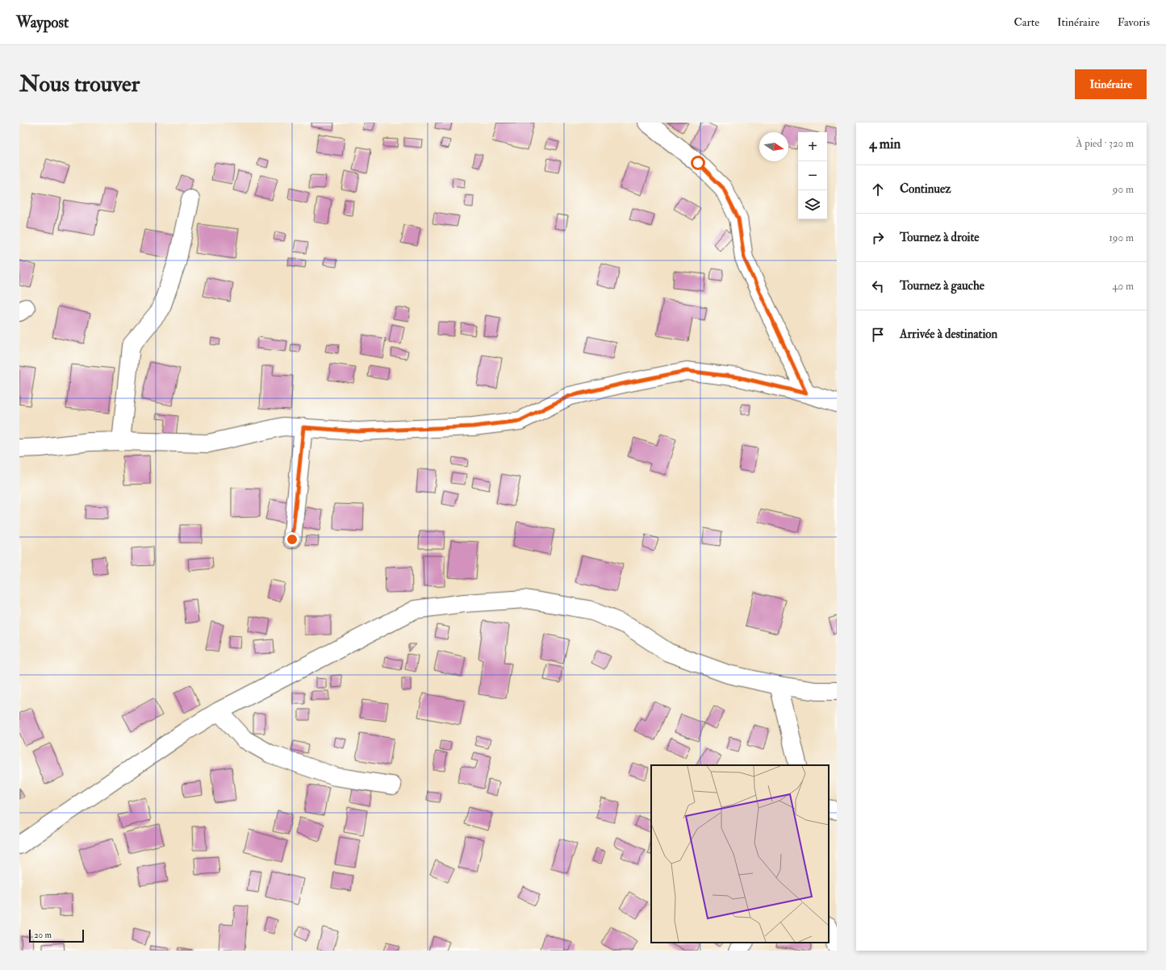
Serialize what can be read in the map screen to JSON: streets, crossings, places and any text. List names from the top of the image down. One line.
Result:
{"scale_bar":"20 m","north":"right","page":{"header":"Waypost","nav":["Carte","Itinéraire","Favoris"],"buttons":"Itinéraire","title":"Nous trouver","heading":["4 min","À pied · 320 m"],"map_buttons":["+","−"],"list":[["Continuez","90 m"],["Tournez à droite","190 m"],["Tournez à gauche","40 m"],"Arrivée à destination"],"scale":"20 m"}}
